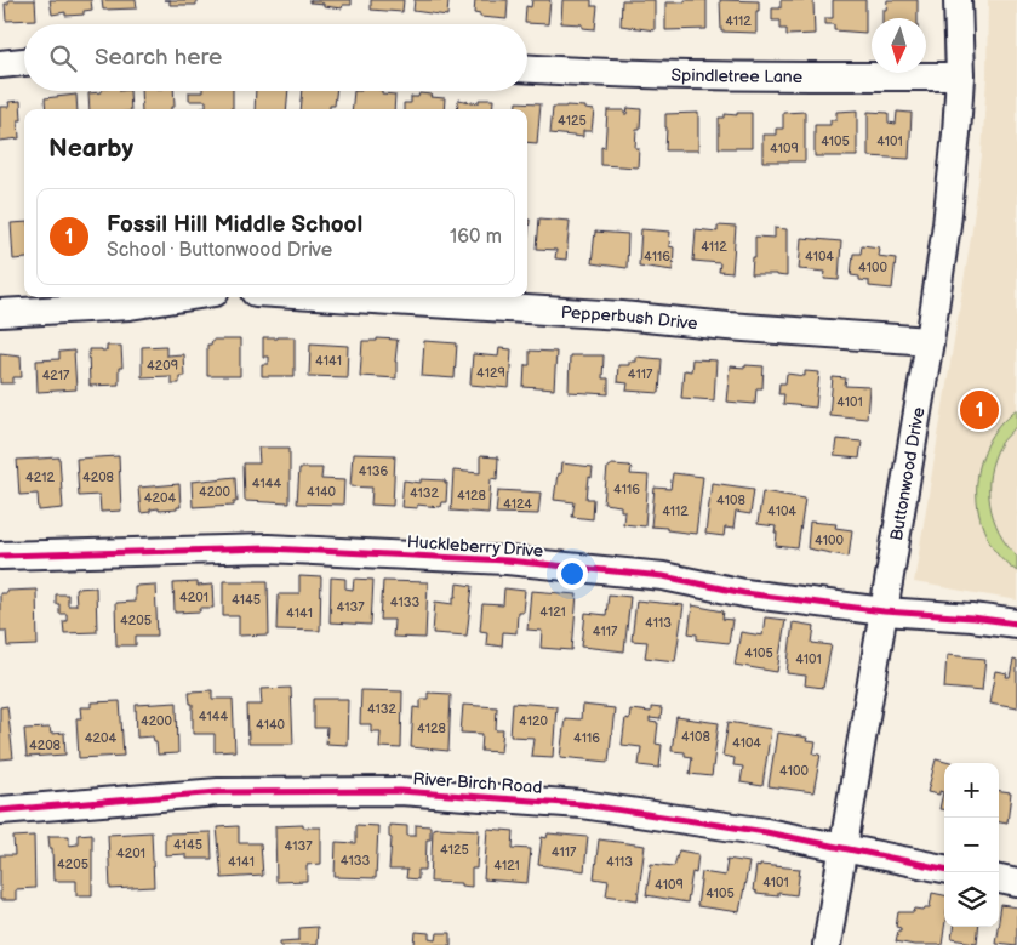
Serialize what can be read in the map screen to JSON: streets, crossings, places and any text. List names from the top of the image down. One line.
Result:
{"streets":{"street":["Spindletree Lane","Pepperbush Drive","Buttonwood Drive","Huckleberry Drive","River Birch Road"]},"crossings":[["Spindletree Lane","Buttonwood Drive"],["Pepperbush Drive","Buttonwood Drive"],["Buttonwood Drive","Huckleberry Drive"],["Buttonwood Drive","River Birch Road"]],"house_numbers":["4112","4125","4105","4101","4109","4112","4116","4104","4100","4141","4209","4129","4117","4217","4101","4136","4212","4208","4144","4116","4200","4140","4132","4128","4204","4108","4124","4112","4104","4100","4201","4145","4133","4137","4121","4141","4205","4113","4117","4105","4101","4132","4144","4200","4120","4140","4128","4108","4204","4116","4104","4208","4100","4145","4137","4125","4117","4201","4133","4141","4113","4205","4121","4101","4109","4105"],"north":"bottom","page":{"search":"Search here","heading":"Nearby","list":[{"mark":"1","name":"Fossil Hill Middle School","note":"School · Buttonwood Drive","value":"160 m"}],"pins":"1","map_buttons":["+","−"]}}
